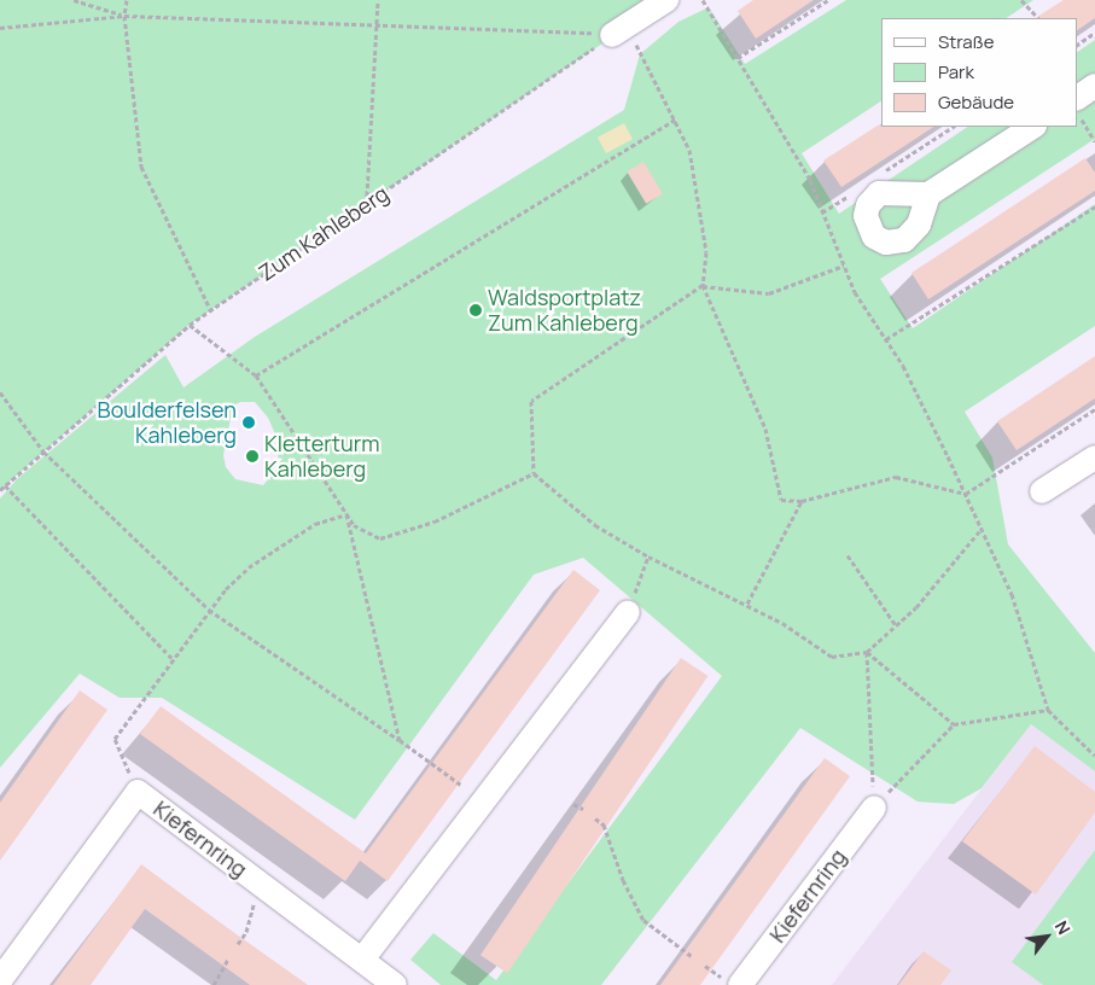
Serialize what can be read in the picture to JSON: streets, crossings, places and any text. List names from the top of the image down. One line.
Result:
{"streets":{"street":["Kiefernring"],"path":["Zum Kahleberg"]},"places":["Waldsportplatz Zum Kahleberg","Boulderfelsen Kahleberg","Kletterturm Kahleberg"],"legend":["Straße","Park","Gebäude"],"north":"top right"}
